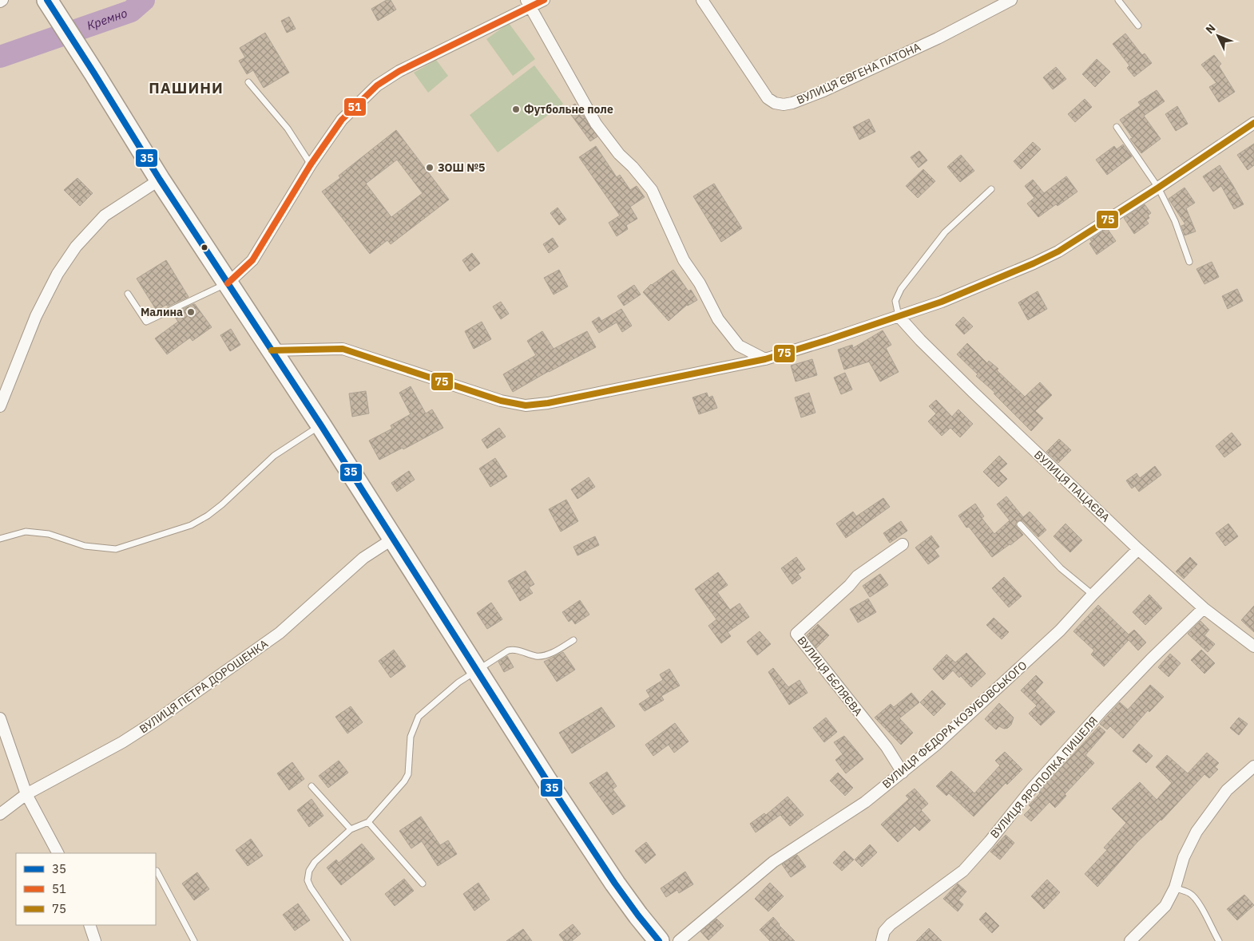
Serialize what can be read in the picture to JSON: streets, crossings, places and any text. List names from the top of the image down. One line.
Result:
{"streets":{"street":["ВУЛИЦЯ ЄВГЕНА ПАТОНА","ВУЛИЦЯ ПАЦАЄВА","ВУЛИЦЯ БЄЛЯЄВА","ВУЛИЦЯ ПЕТРА ДОРОШЕНКА","ВУЛИЦЯ ФЕДОРА КОЗУБОВСЬКОГО","ВУЛИЦЯ ЯРОПОЛКА ПИШЕЛЯ"]},"crossings":[["ВУЛИЦЯ ПАЦАЄВА","ВУЛИЦЯ ФЕДОРА КОЗУБОВСЬКОГО"],["ВУЛИЦЯ ПАЦАЄВА","ВУЛИЦЯ ЯРОПОЛКА ПИШЕЛЯ"],["ВУЛИЦЯ БЄЛЯЄВА","ВУЛИЦЯ ФЕДОРА КОЗУБОВСЬКОГО"]],"districts":["ПАШИНИ"],"water":["Кремно"],"places":["Футбольне поле","ЗОШ №5","Малина"],"lines":["transit line 35","transit line 51","transit line 75"],"legend":["35","51","75"],"north":"top left"}
